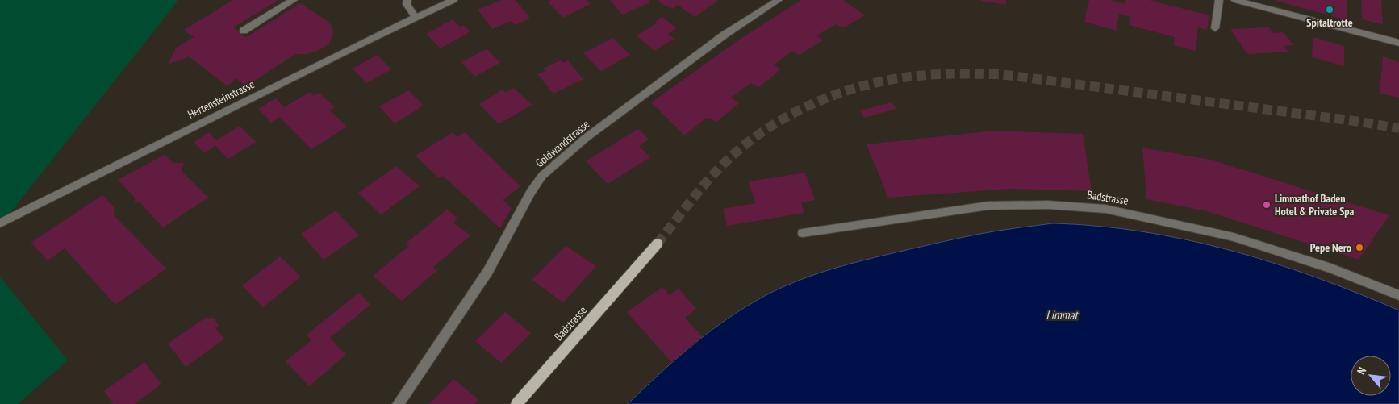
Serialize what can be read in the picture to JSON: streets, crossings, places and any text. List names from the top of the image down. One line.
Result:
{"streets":{"main road":["Badstrasse"],"street":["Hertensteinstrasse","Goldwandstrasse"]},"water":["Limmat"],"places":["Spitaltrotte","Limmathof Baden Hotel & Private Spa","Pepe Nero"],"north":"top left"}
